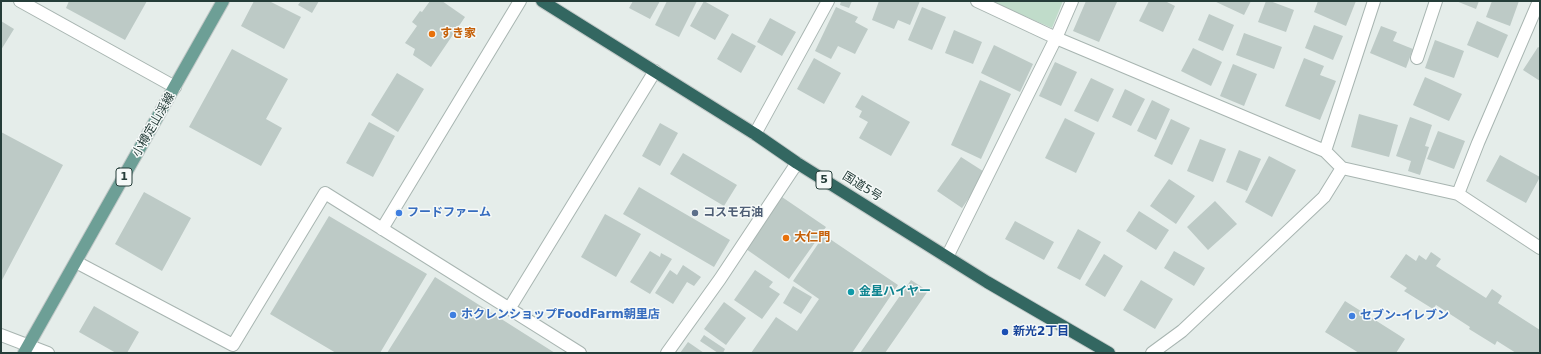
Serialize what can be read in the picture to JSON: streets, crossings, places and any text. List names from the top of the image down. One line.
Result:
{"streets":{"highway":["5","国道5号"],"main road":["小樽定山渓線","1"]},"places":["すき家","フードファーム","コスモ石油","大仁門","金星ハイヤー","ホクレンショップFoodFarm朝里店","セブン-イレブン","新光2丁目"]}
